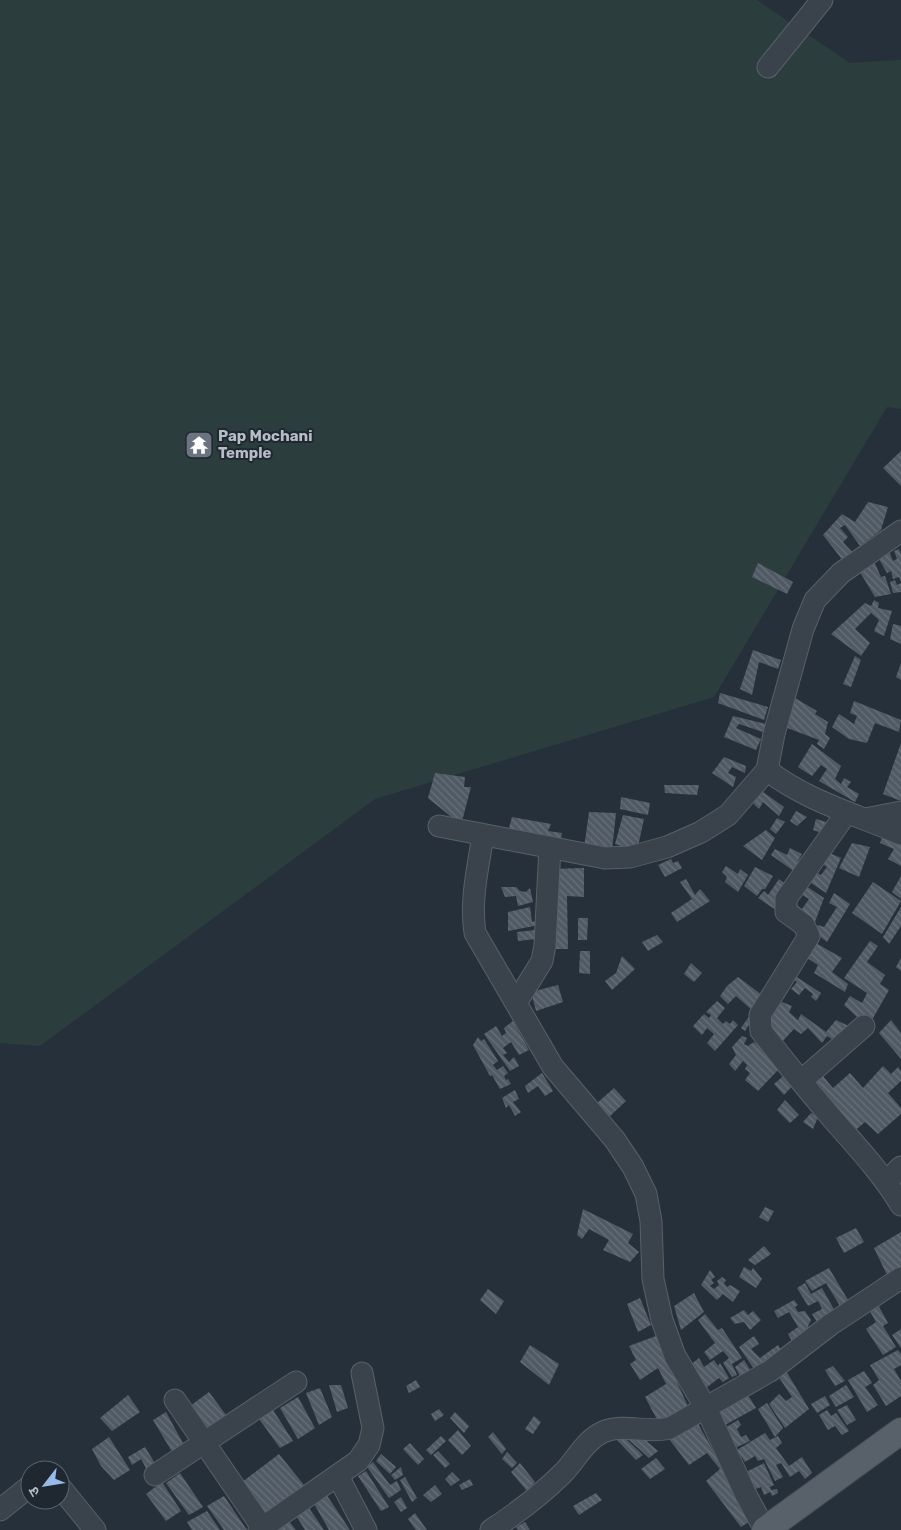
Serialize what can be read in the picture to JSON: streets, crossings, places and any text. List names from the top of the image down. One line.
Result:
{"places":{"temple":["Pap Mochani Temple"]},"north":"bottom left"}
